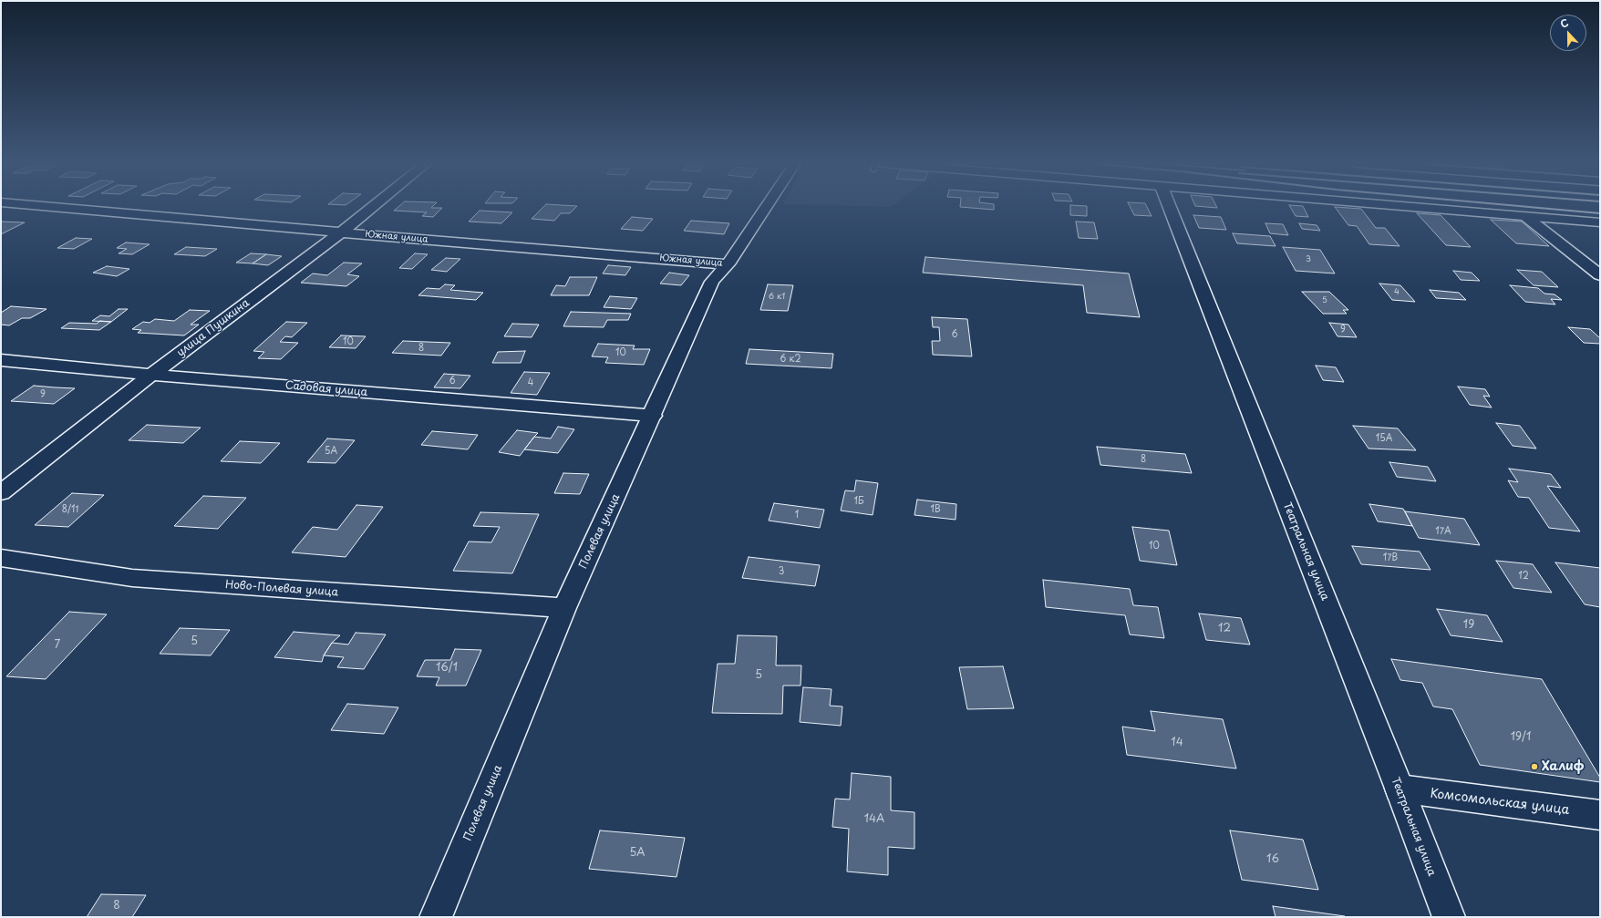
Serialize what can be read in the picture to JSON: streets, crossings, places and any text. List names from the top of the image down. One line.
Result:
{"streets":{"street":["Южная улица","улица Пушкина","Садовая улица","Полевая улица","Театральная улица","Ново-Полевая улица","Комсомольская улица"]},"crossings":[["Южная улица","улица Пушкина"],["Южная улица","Полевая улица"],["улица Пушкина","Садовая улица"],["Садовая улица","Полевая улица"],["Полевая улица","Ново-Полевая улица"],["Театральная улица","Комсомольская улица"]],"places":["Халиф"],"house_numbers":["3","4","6 к1","5","9","6","10","8","10","6 к2","6","4","9","15А","5А","8","1Б","8/11","1В","1","17А","10","17В","3","12","19","12","5","7","16/1","5","19/1","14","14А","5А","16","8"],"north":"top"}
